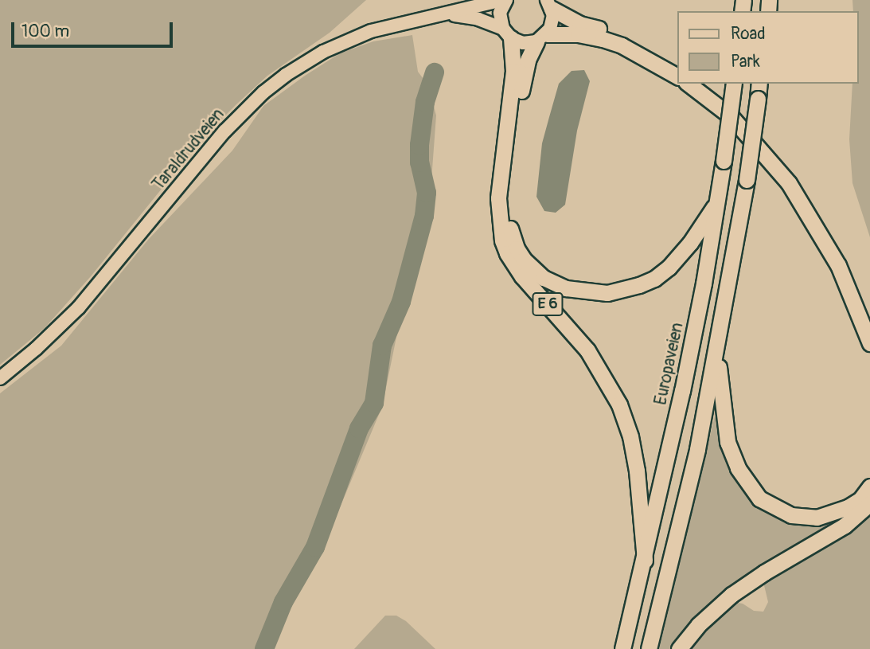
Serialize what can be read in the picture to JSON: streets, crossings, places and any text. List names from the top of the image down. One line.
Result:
{"streets":{"highway":["E 6","Europaveien"],"main road":["Taraldrudveien"]},"crossings":[["Taraldrudveien","E 6"],["E 6","Europaveien"]],"legend":["Road","Park"],"scale_bar":"100 m"}
